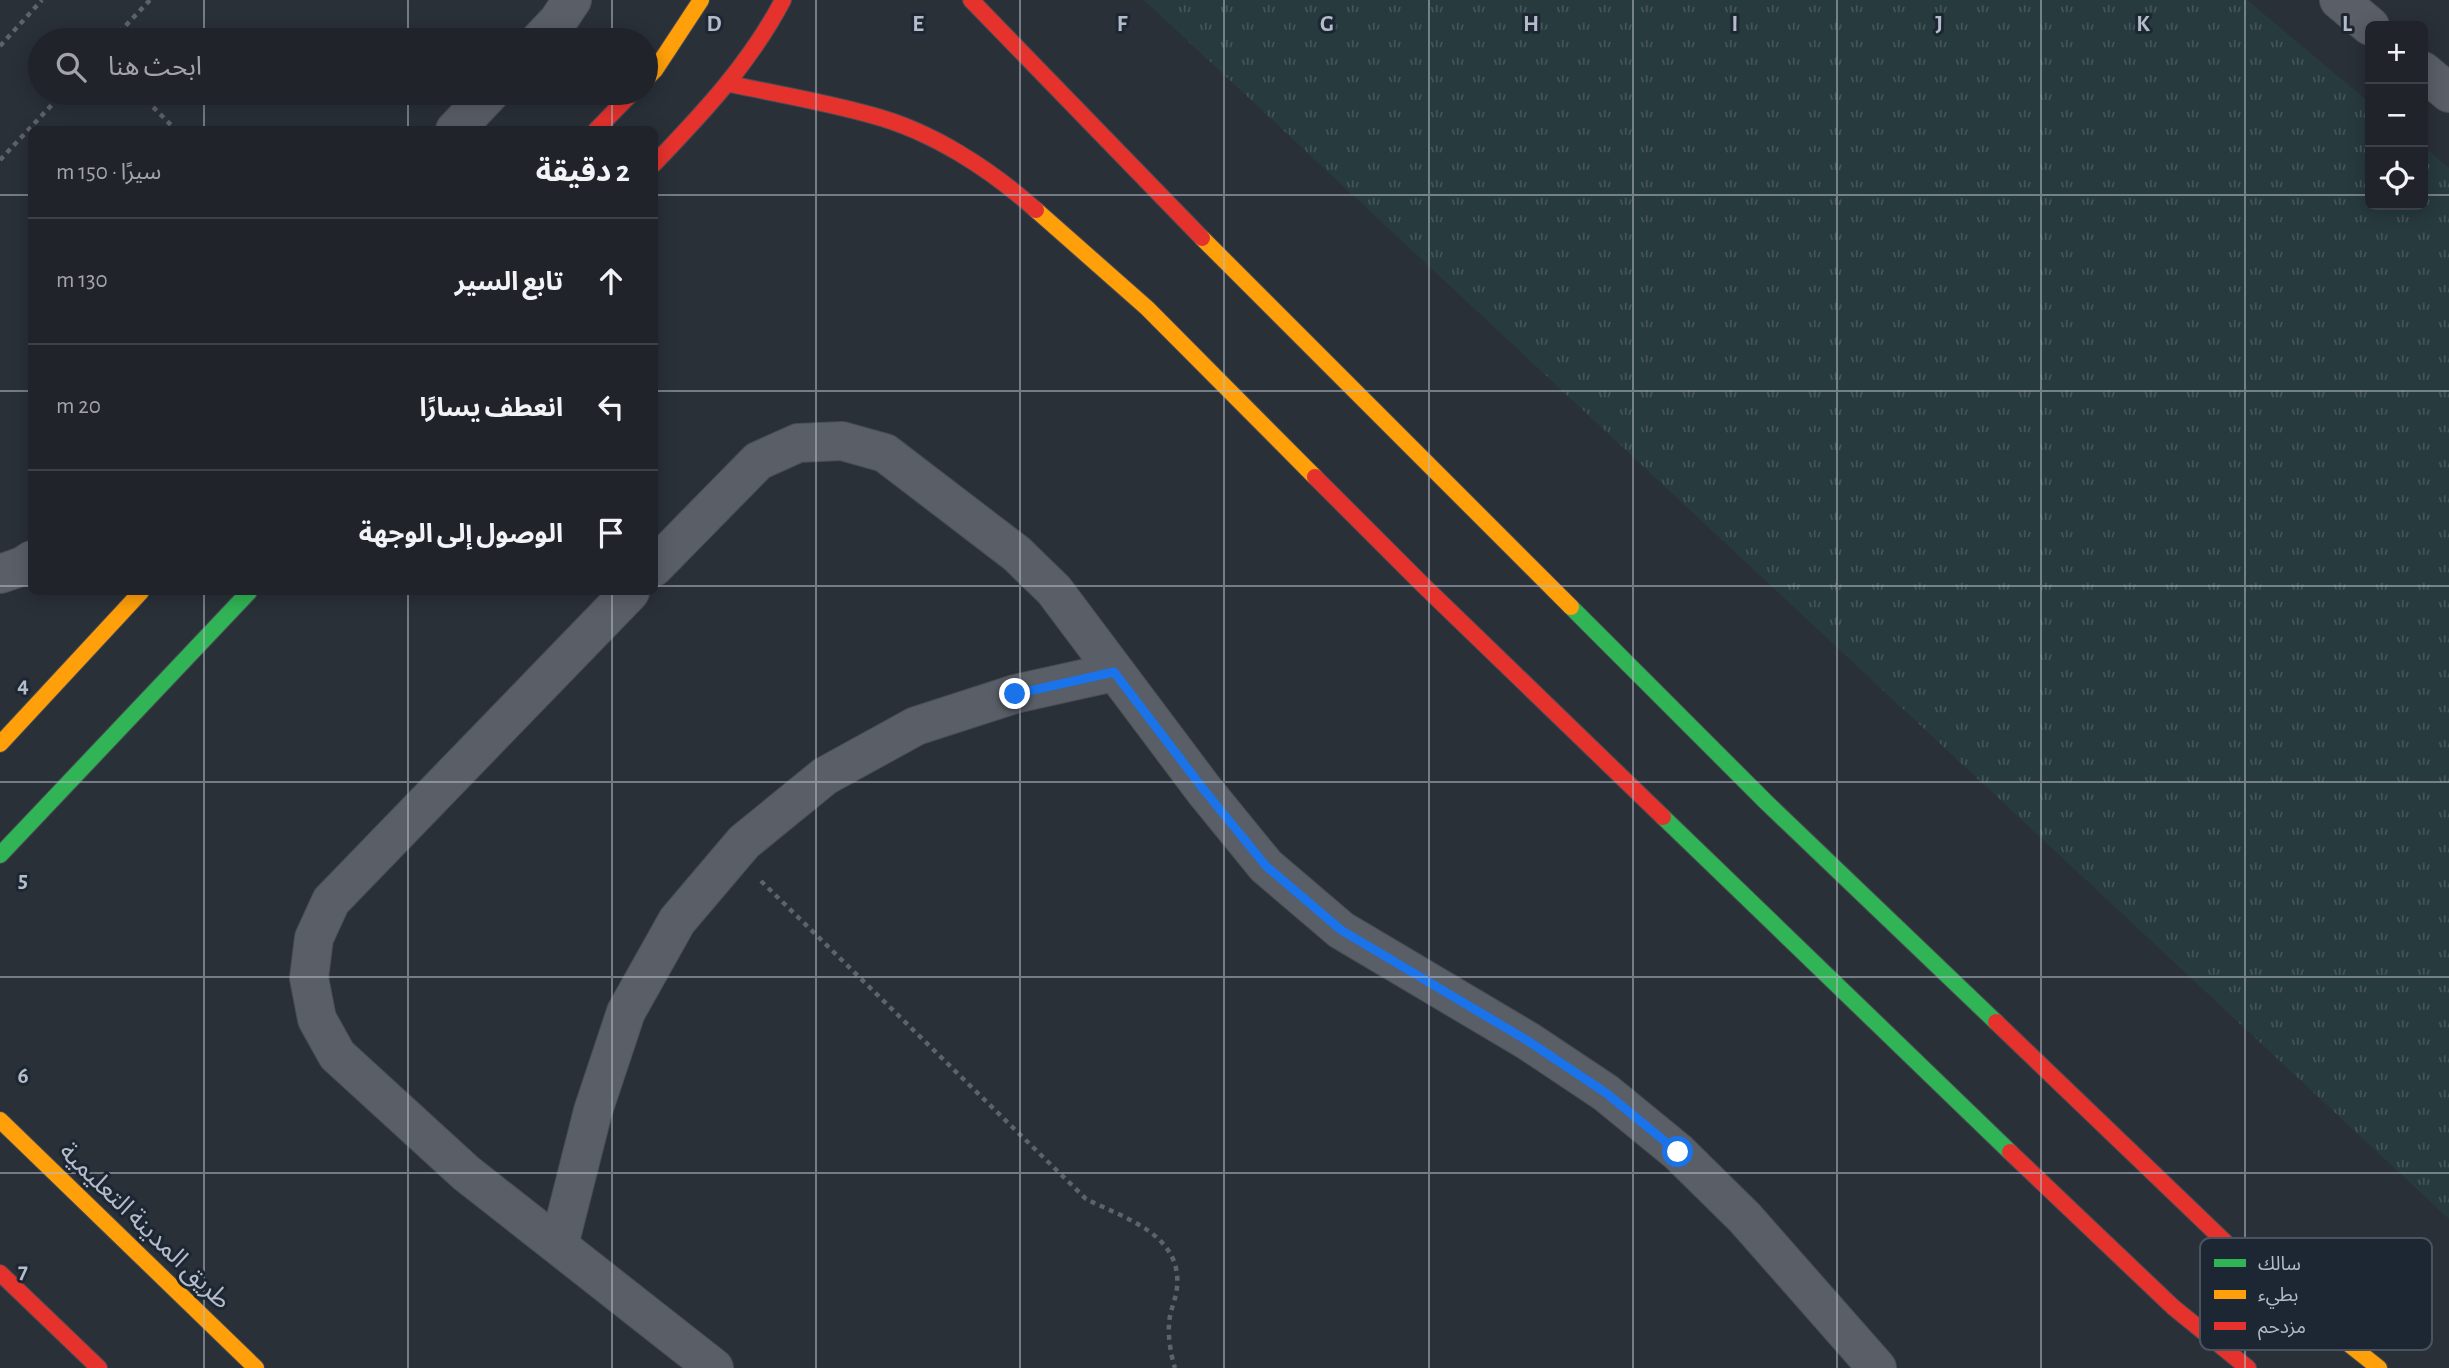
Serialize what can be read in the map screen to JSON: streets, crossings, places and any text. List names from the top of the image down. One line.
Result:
{"streets":{"street":["طريق المدينة التعليمية"]},"legend":["سالك","بطيء","مزدحم"],"page":{"map_buttons":["+","−"],"search":"ابحث هنا","heading":["2 دقيقة","سيرًا · 150 m"],"list":[["تابع السير","130 m"],["انعطف يسارًا","20 m"],"الوصول إلى الوجهة"]},"grid":{"columns":["D","E","F","G","H","I","J","K","L"],"rows":["4","5","6","7"]}}
